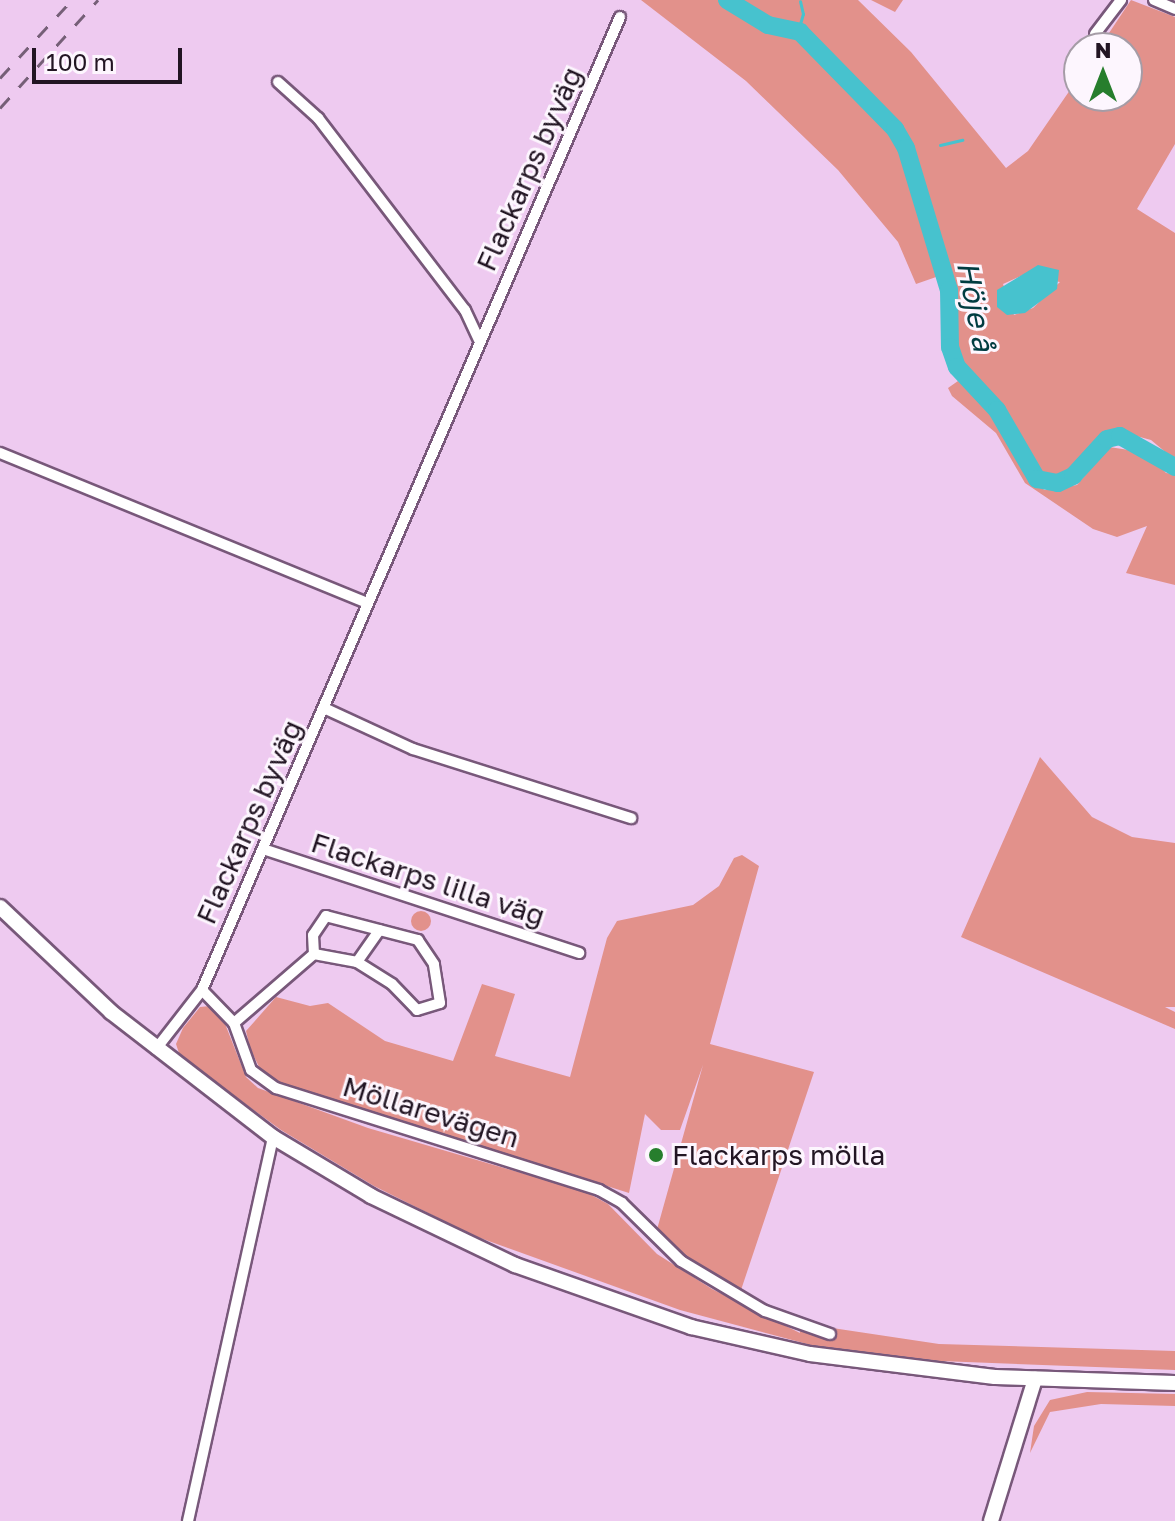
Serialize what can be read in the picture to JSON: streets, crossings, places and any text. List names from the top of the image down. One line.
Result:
{"streets":{"street":["Flackarps byväg","Flackarps lilla väg","Möllarevägen"]},"crossings":[["Flackarps byväg","Flackarps lilla väg"],["Flackarps byväg","Möllarevägen"]],"water":["Höje å"],"places":["Flackarps mölla"],"scale_bar":"100 m","north":"top"}
